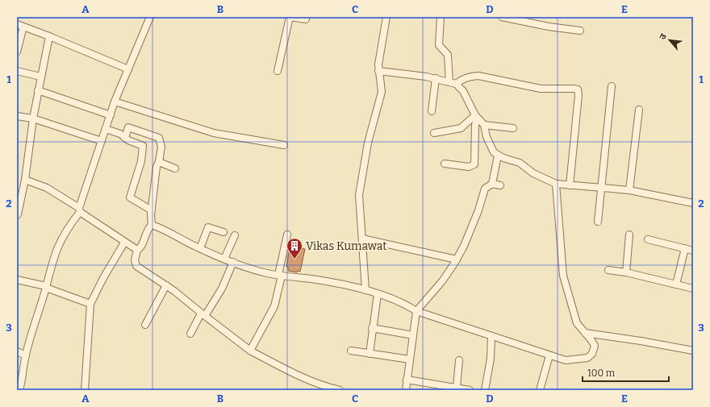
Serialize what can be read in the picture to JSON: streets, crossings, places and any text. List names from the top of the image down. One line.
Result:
{"places":{"building":["Vikas Kumawat"]},"scale_bar":"100 m","north":"top left","grid":{"columns":["A","B","C","D","E"],"rows":["1","2","3"]}}
